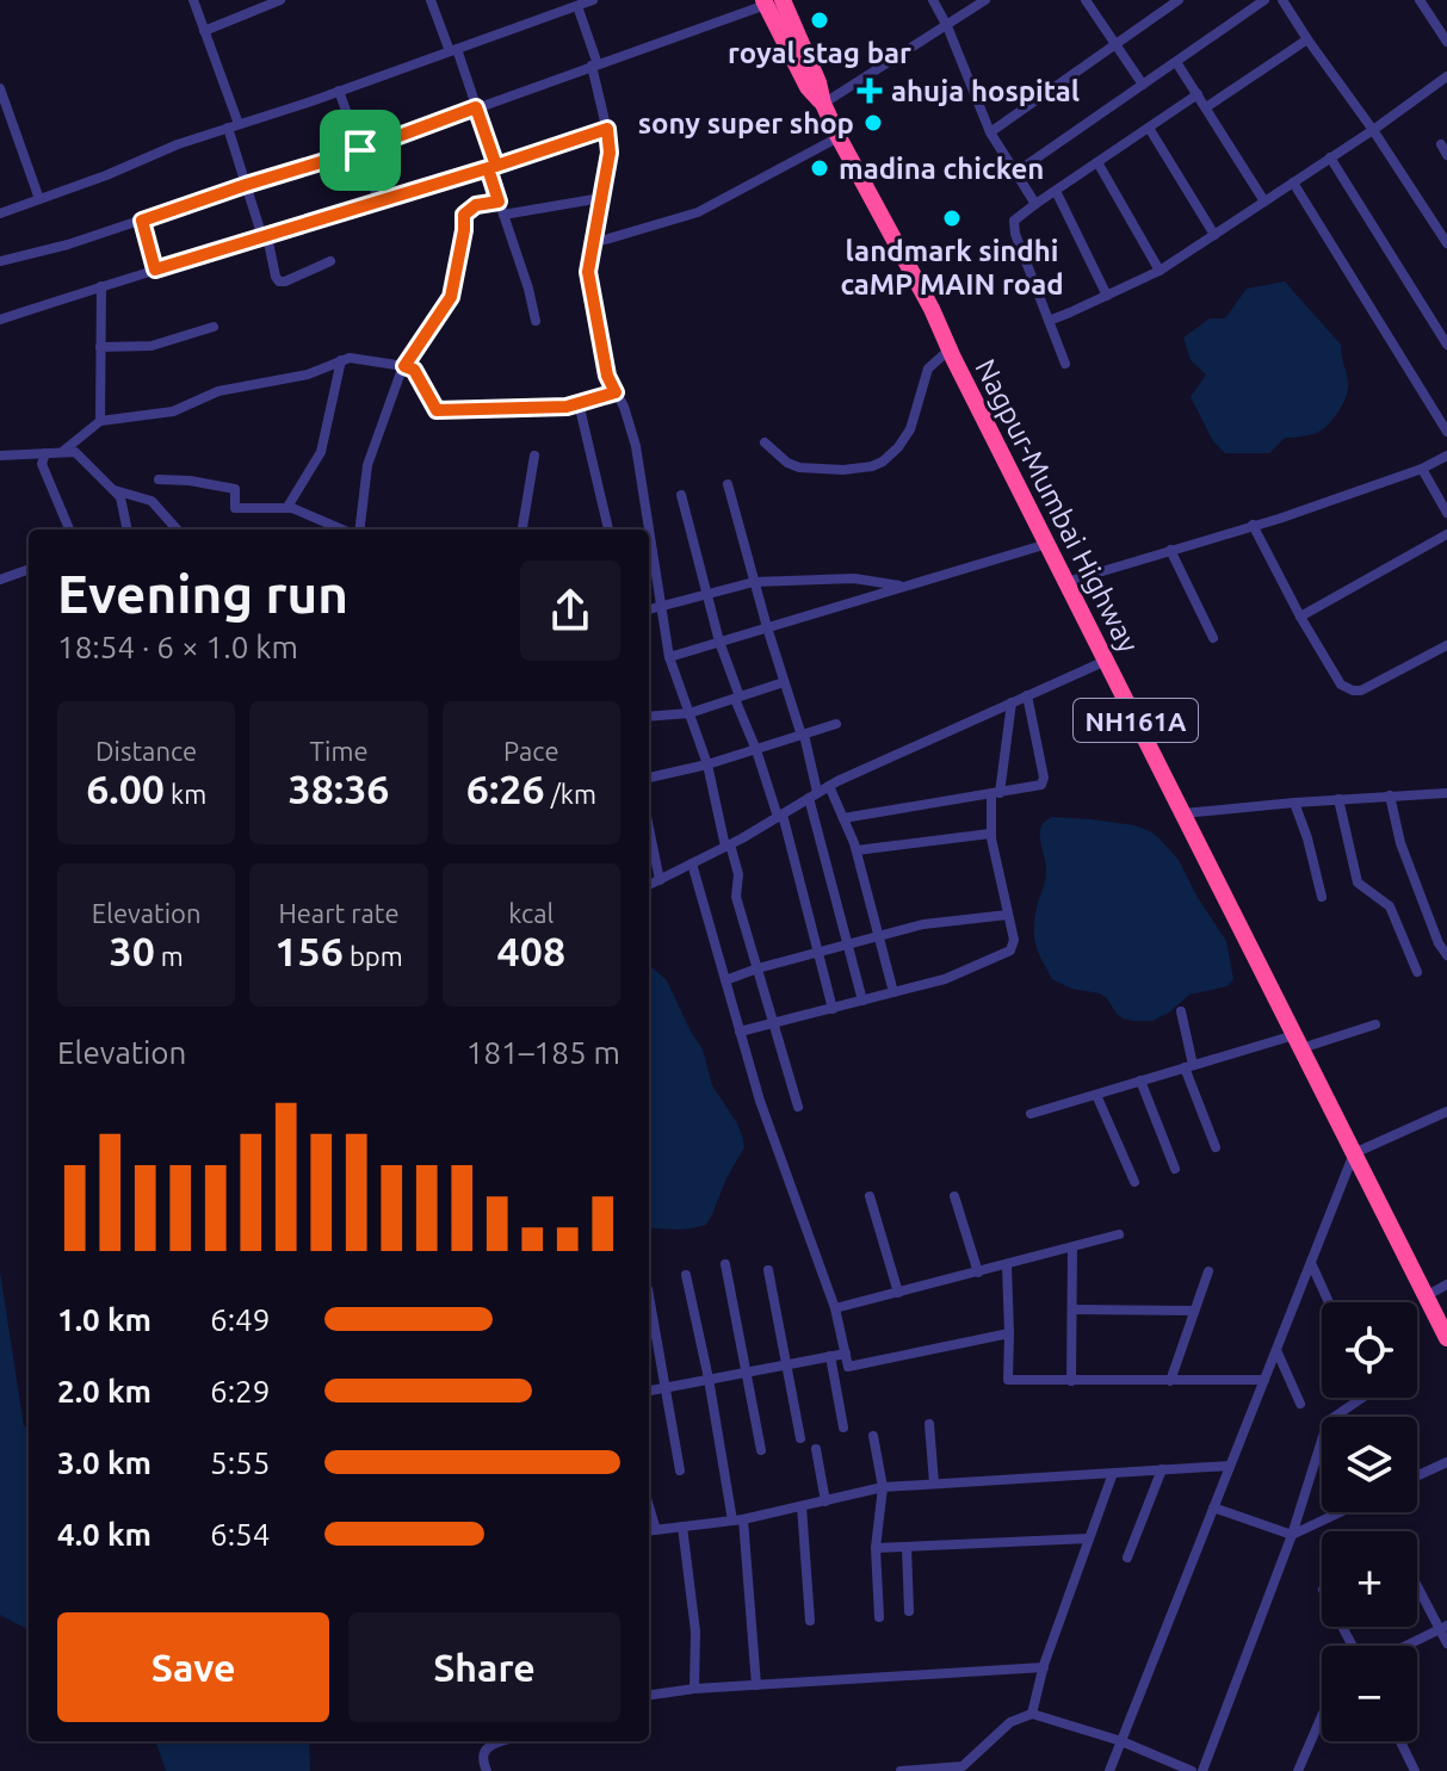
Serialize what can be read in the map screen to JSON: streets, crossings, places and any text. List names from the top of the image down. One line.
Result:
{"streets":{"highway":["Nagpur-Mumbai Highway","NH161A"]},"crossings":[["Nagpur-Mumbai Highway","NH161A"]],"places":{"other":["royal stag bar","sony super shop","madina chicken","landmark sindhi caMP MAIN road"],"health":["ahuja hospital"]},"page":{"heading":["Evening run","18:54 · 6 × 1.0 km"],"stats":[["Distance","6.00 km"],["Time","38:36"],["Pace","6:26 /km"],["Elevation","30 m"],["Heart rate","156 bpm"],["kcal","408"]],"chart":["Elevation","181–185 m"],"list":[{"name":"1.0 km","note":"6:49"},{"name":"2.0 km","note":"6:29"},{"name":"3.0 km","note":"5:55"},{"name":"4.0 km","note":"6:54"}],"map_buttons":["+","−"],"buttons":["Save","Share"]}}
